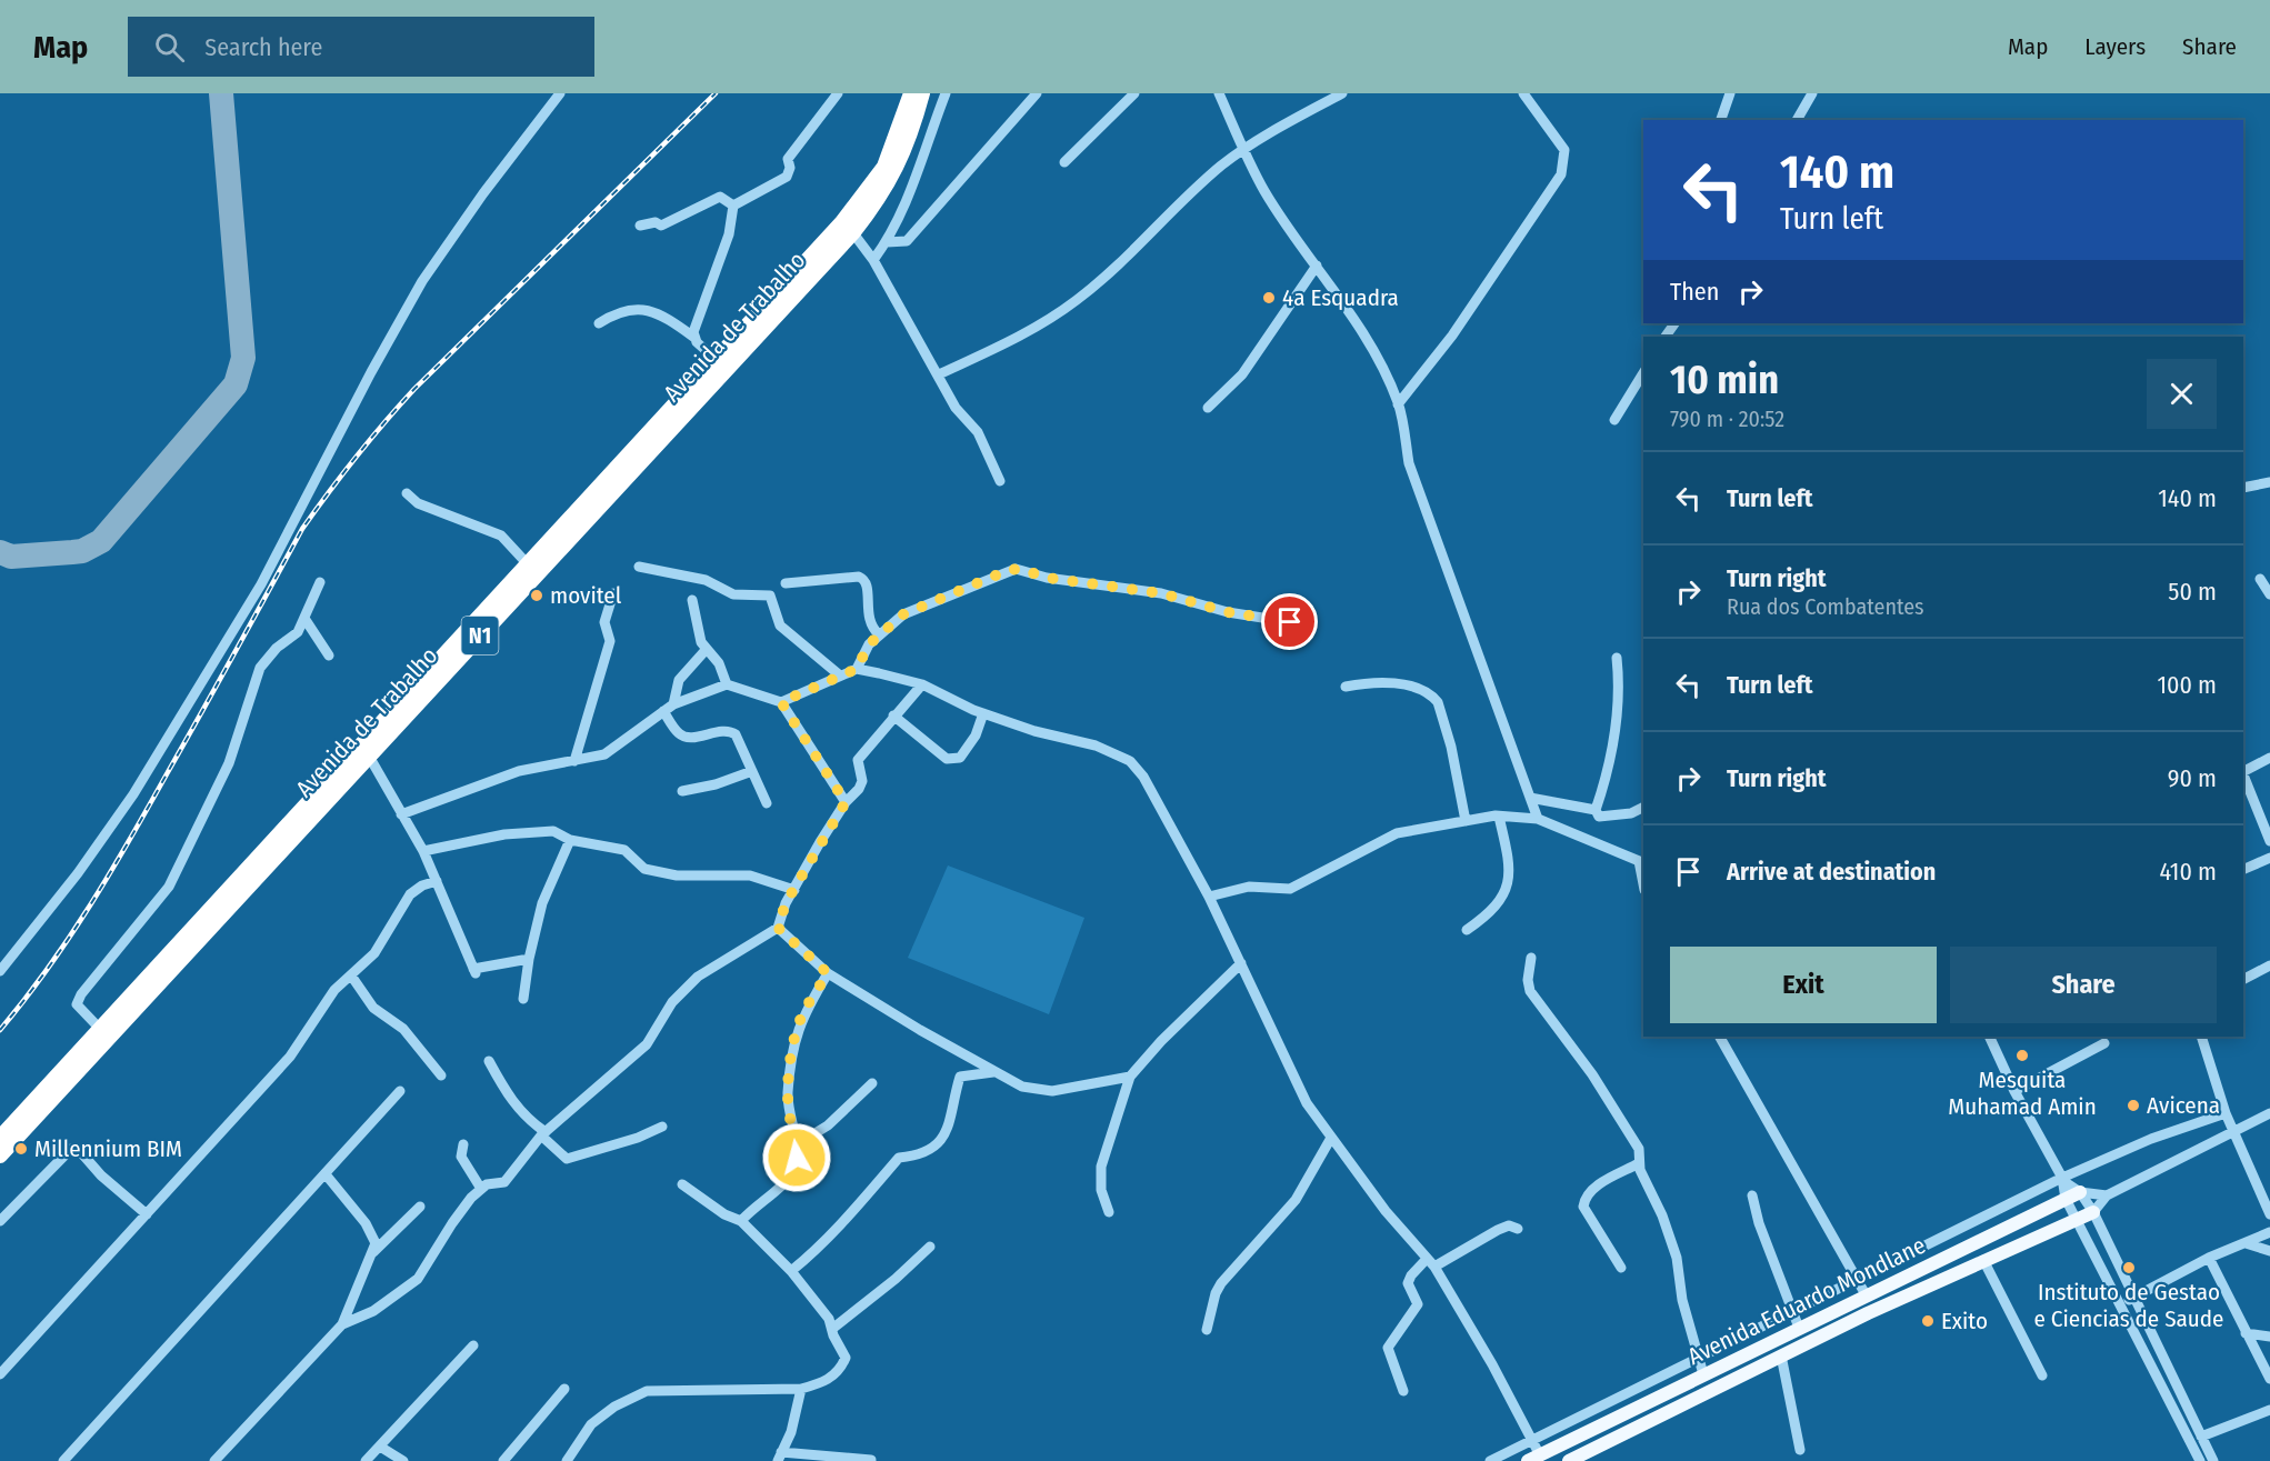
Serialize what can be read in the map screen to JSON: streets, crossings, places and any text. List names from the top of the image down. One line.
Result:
{"streets":{"highway":["Avenida de Trabalho","N1"],"main road":["Avenida Eduardo Mondlane"]},"places":["4a Esquadra","movitel","Mesquita Muhamad Amin","Avicena","Millennium BIM","Instituto de Gestao e Ciencias de Saude","Exito"],"page":{"header":"Map","search":"Search here","nav":["Map","Layers","Share"],"turn":["140 m","Turn left"],"then":"Then","heading":["10 min","790 m · 20:52"],"list":[{"name":"Turn left","value":"140 m"},{"name":"Turn right","note":"Rua dos Combatentes","value":"50 m"},{"name":"Turn left","value":"100 m"},{"name":"Turn right","value":"90 m"},{"name":"Arrive at destination","value":"410 m"}],"buttons":["Exit","Share"]}}
